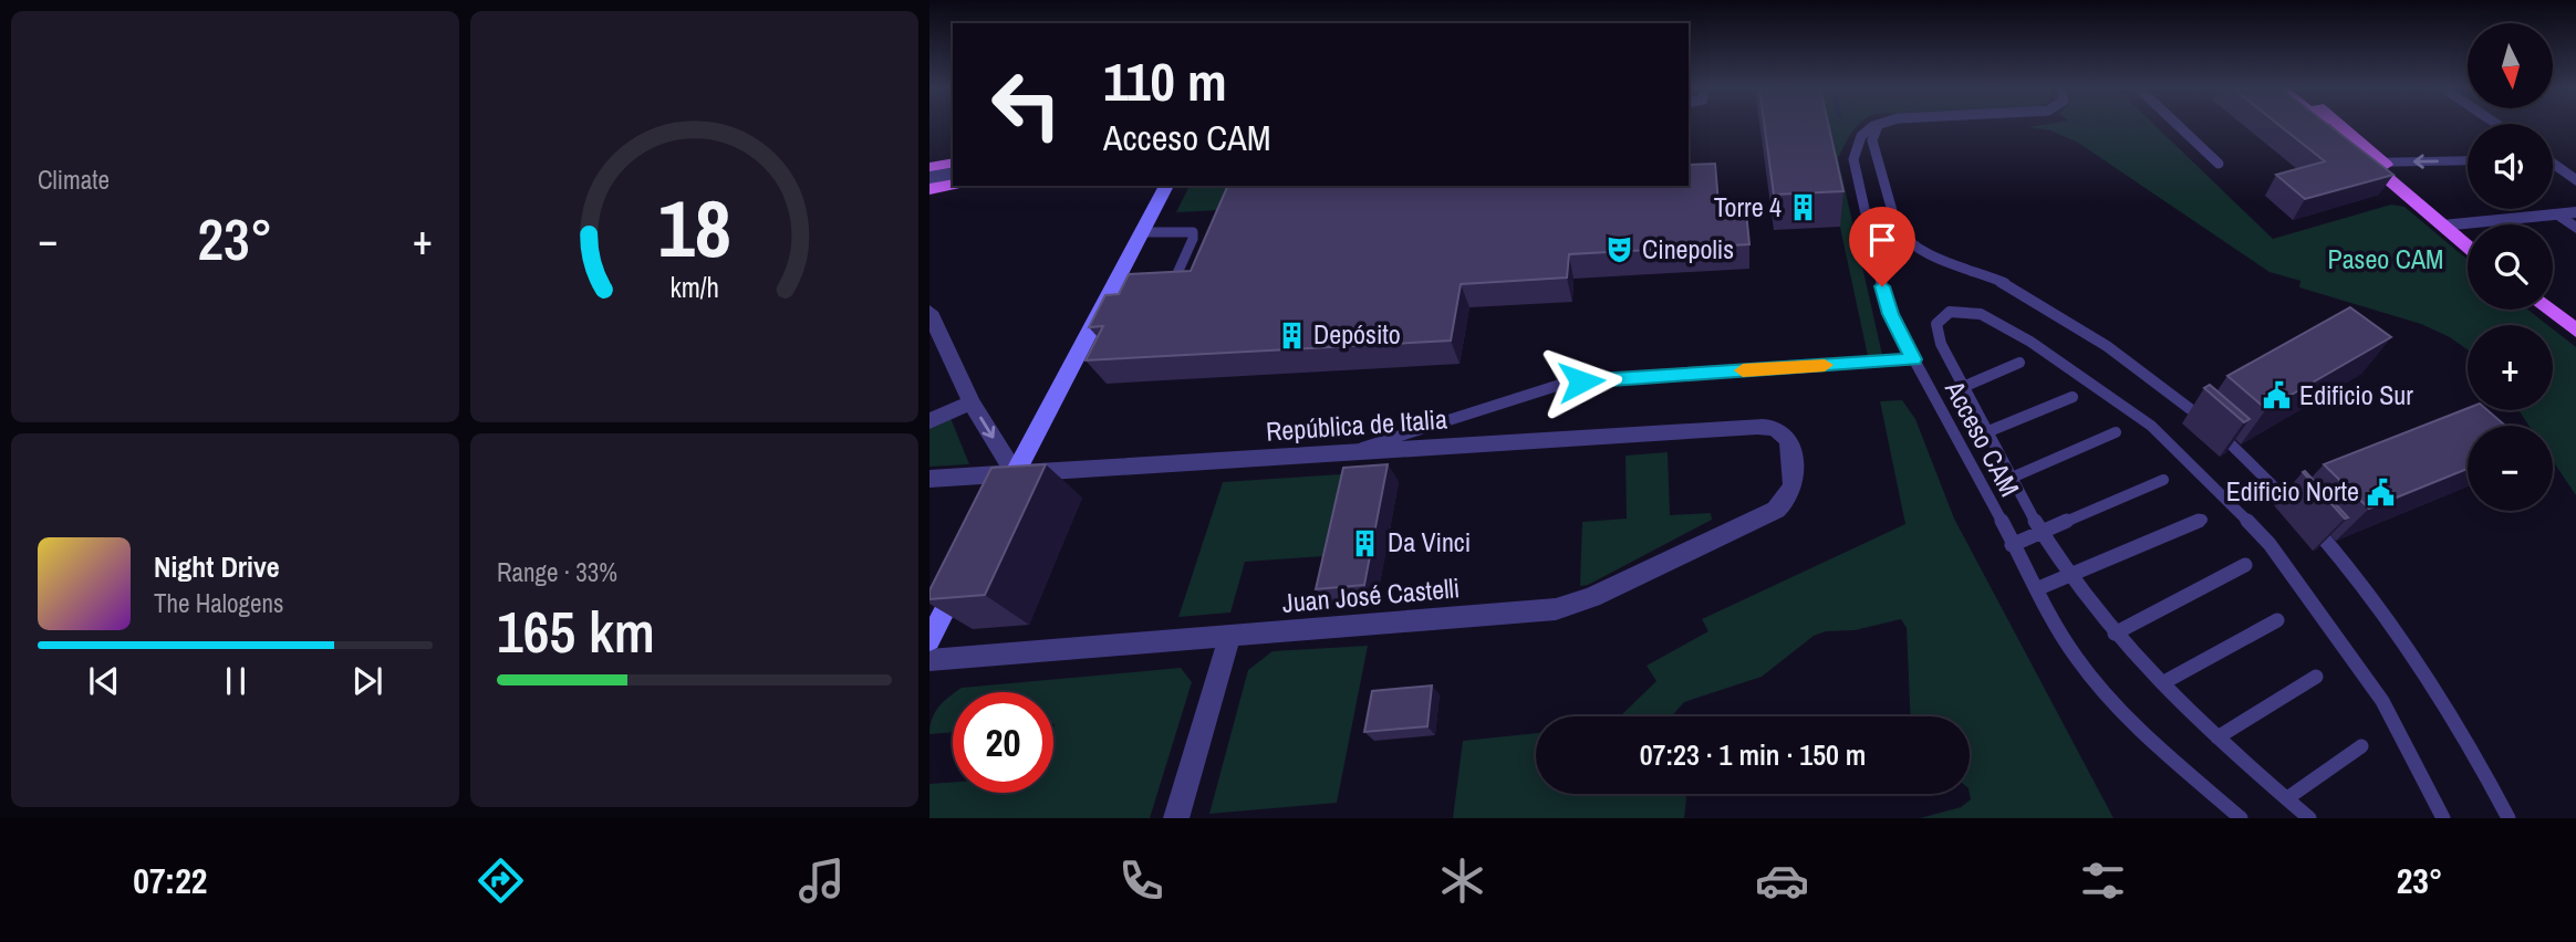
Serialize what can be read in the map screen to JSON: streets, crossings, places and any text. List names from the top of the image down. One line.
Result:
{"streets":{"street":["República de Italia","Juan José Castelli"],"lane":["Acceso CAM"]},"crossings":[["República de Italia","Juan José Castelli"]],"parks":["Paseo CAM"],"places":{"building":["Torre 4","Depósito","Da Vinci"],"theatre":["Cinepolis"],"public building":["Edificio Sur","Edificio Norte"]},"north":"bottom","page":{"tile":["Climate",["Range · 33%","165 km"]],"map_buttons":["+","−"],"turn":["110 m","Acceso CAM"],"heat":["−","23°","+"],"song":["Night Drive","The Halogens"],"limit":"20","trip":"07:23 · 1 min · 150 m","tabs":["07:22","23°"],"gauge":["18","km/h"]}}
